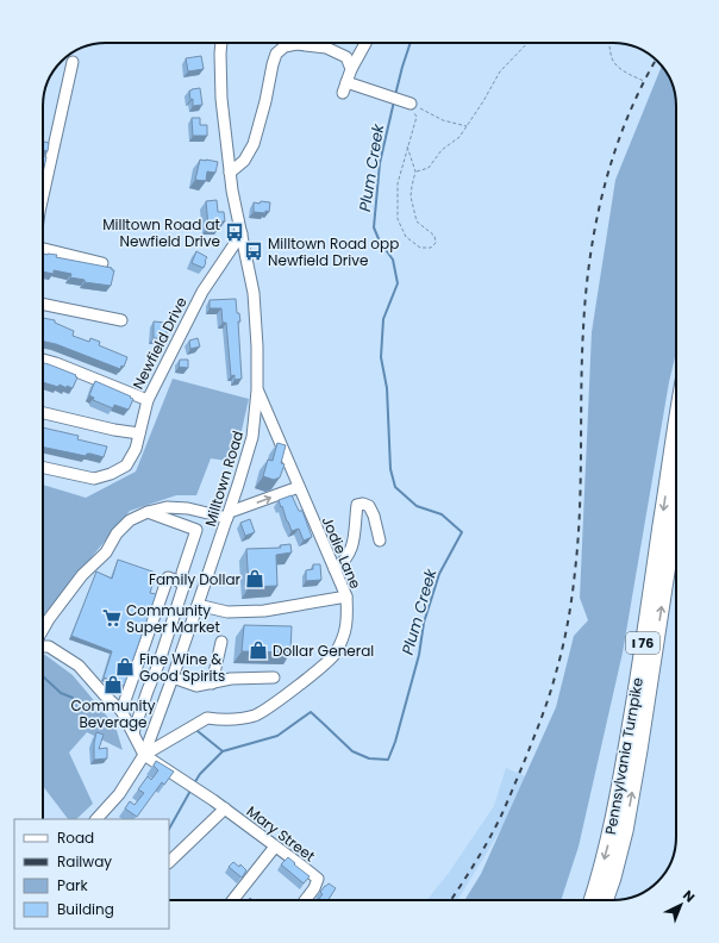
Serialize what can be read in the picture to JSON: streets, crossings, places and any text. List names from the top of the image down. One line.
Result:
{"streets":{"highway":["I 76","Pennsylvania Turnpike"],"street":["Newfield Drive","Milltown Road","Jodie Lane","Mary Street"]},"crossings":[["Newfield Drive","Milltown Road"],["Milltown Road","Jodie Lane"],["Milltown Road","Mary Street"],["Jodie Lane","Mary Street"]],"water":["Plum Creek"],"places":{"bus stop":["Milltown Road at Newfield Drive","Milltown Road opp Newfield Drive"],"shop":["Family Dollar","Dollar General","Fine Wine & Good Spirits","Community Beverage"],"supermarket":["Community Super Market"]},"legend":["Road","Railway","Park","Building"],"north":"top right"}
